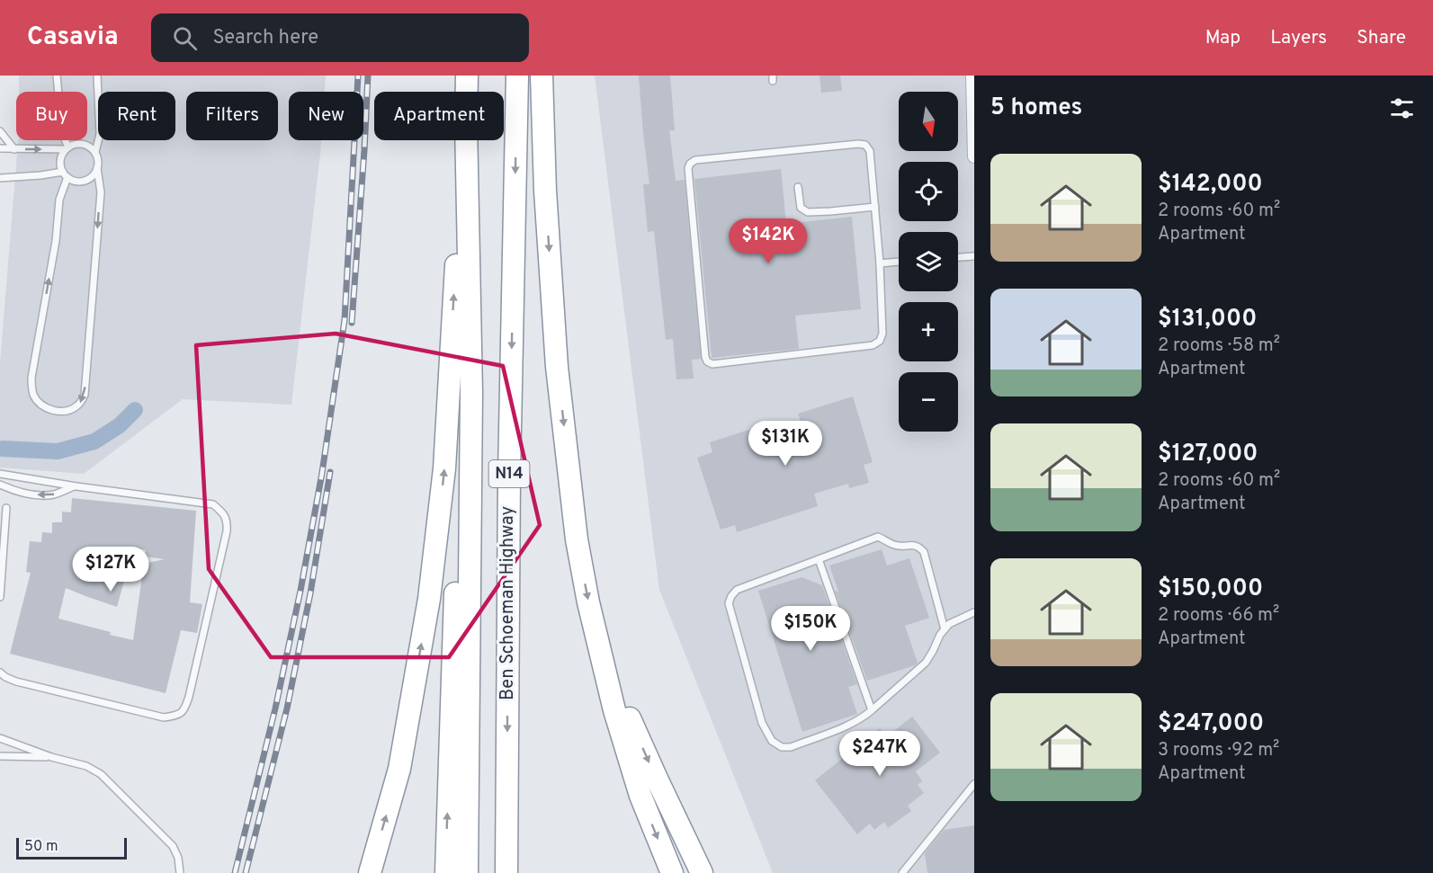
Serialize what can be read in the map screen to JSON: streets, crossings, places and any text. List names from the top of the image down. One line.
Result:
{"streets":{"highway":["N14","Ben Schoeman Highway"]},"scale_bar":"50 m","north":"bottom","page":{"header":"Casavia","search":"Search here","nav":["Map","Layers","Share"],"heading":"5 homes","map_buttons":["+","−"],"chip":["Buy","Rent","Filters","New","Apartment"],"list":[{"name":"$142,000","note":"2 rooms · 60 m² · Apartment"},{"name":"$131,000","note":"2 rooms · 58 m² · Apartment"},{"name":"$127,000","note":"2 rooms · 60 m² · Apartment"},{"name":"$150,000","note":"2 rooms · 66 m² · Apartment"},{"name":"$247,000","note":"3 rooms · 92 m² · Apartment"}],"price":["$142K","$131K","$127K","$150K","$247K"],"scale":"50 m"}}
